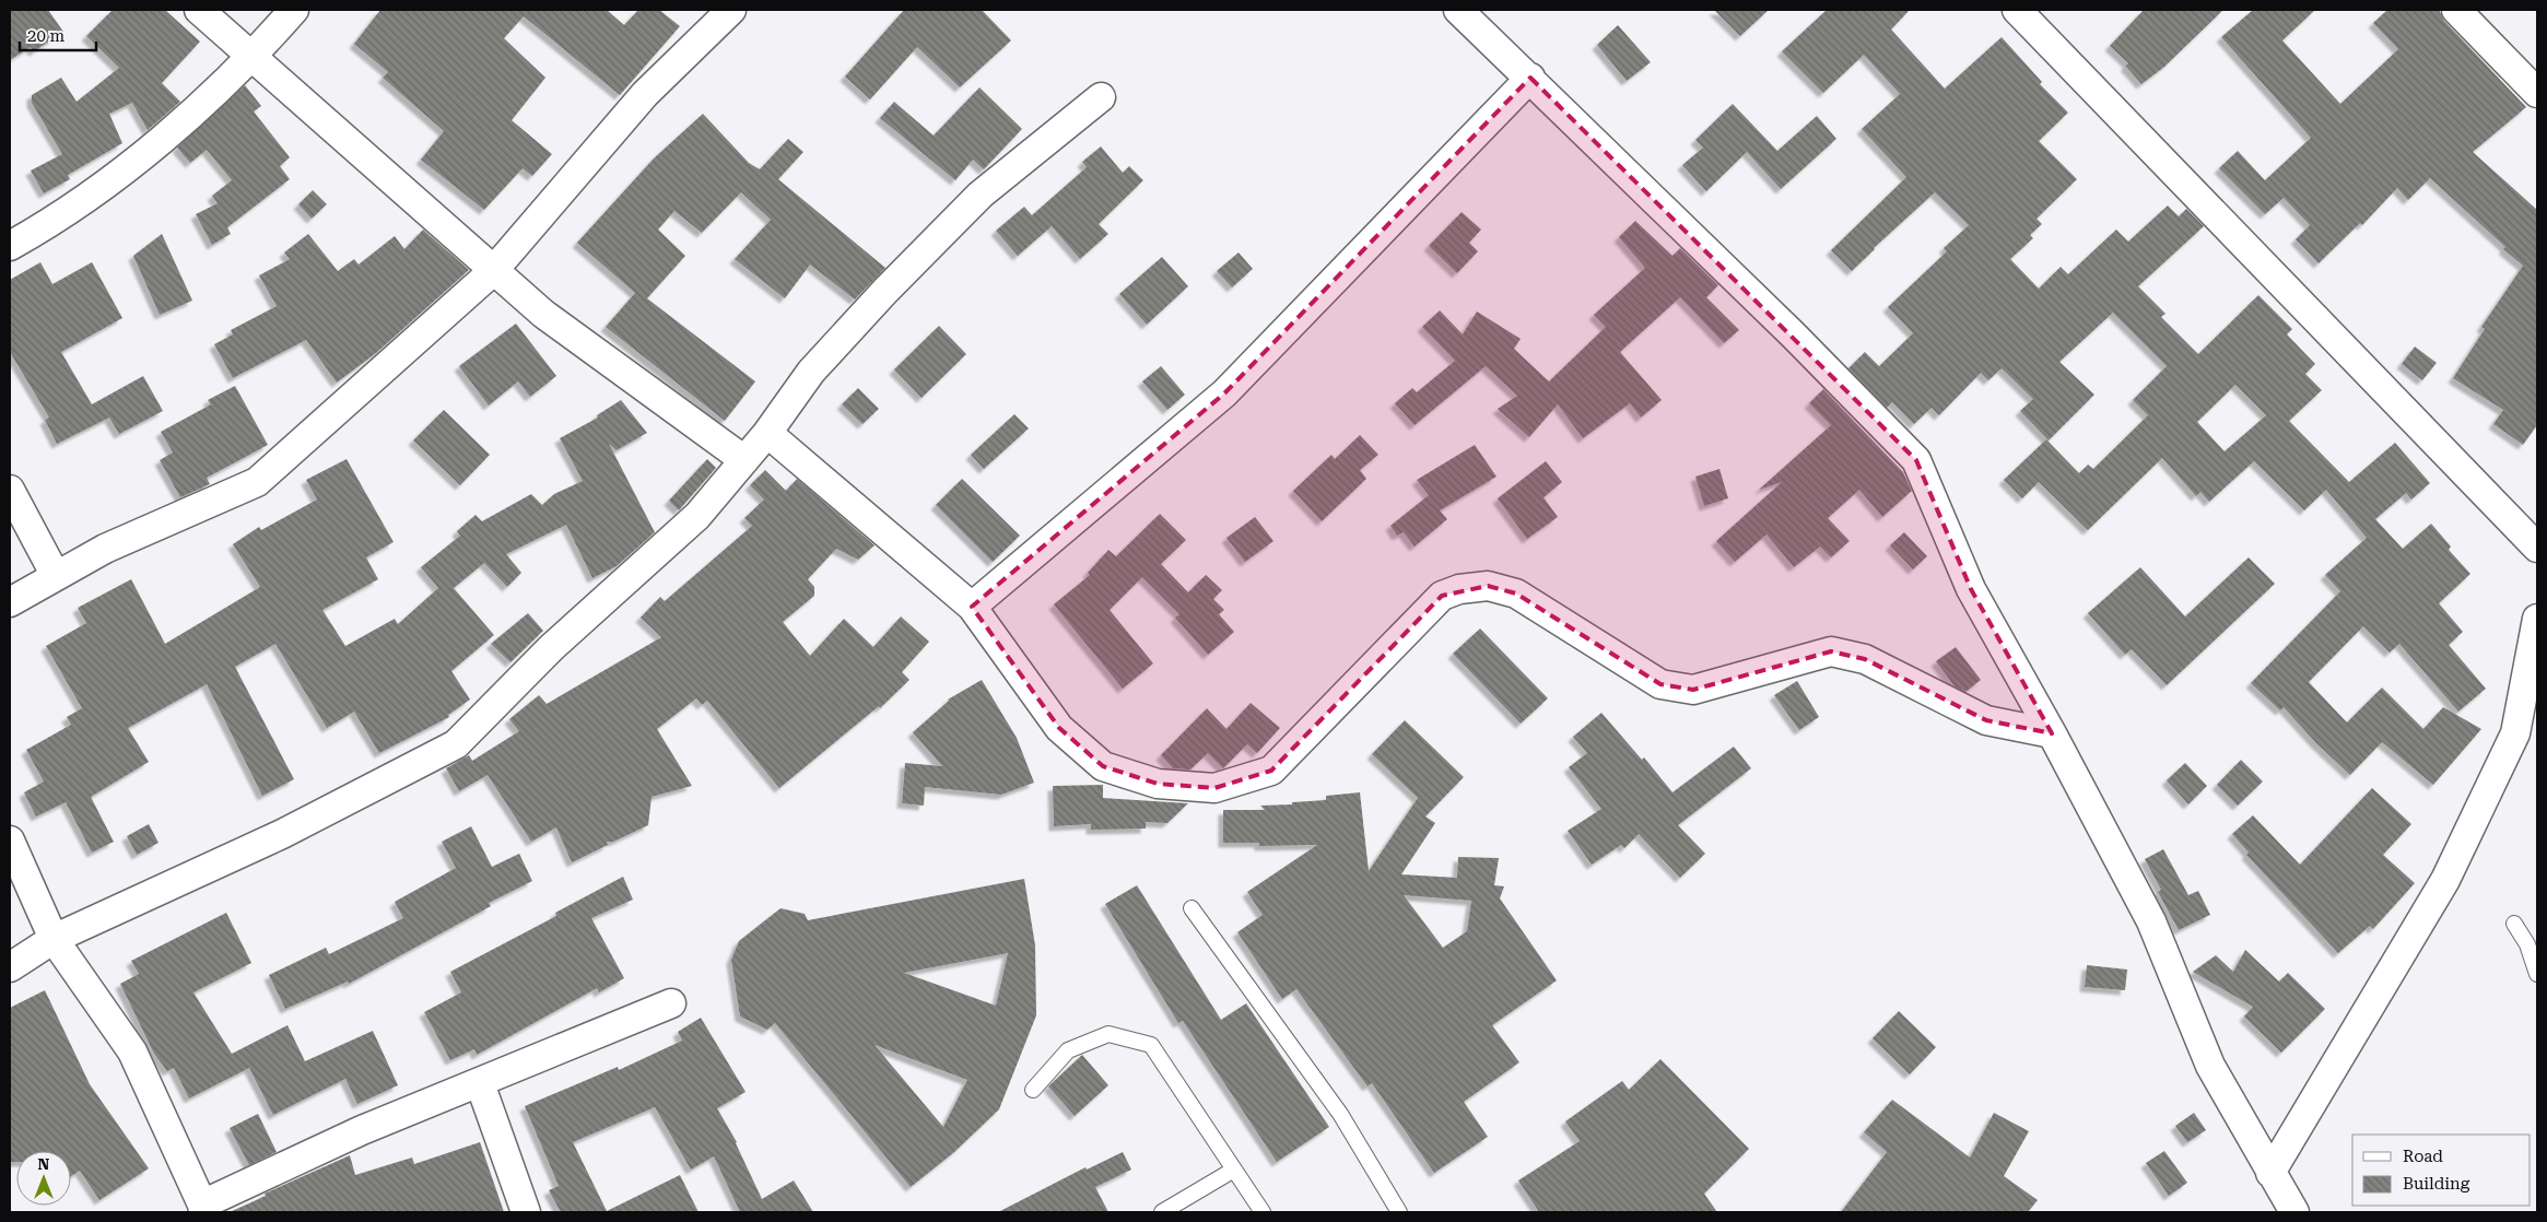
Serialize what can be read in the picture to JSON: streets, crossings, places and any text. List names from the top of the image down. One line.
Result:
{"legend":["Road","Building"],"scale_bar":"20 m","north":"top"}
